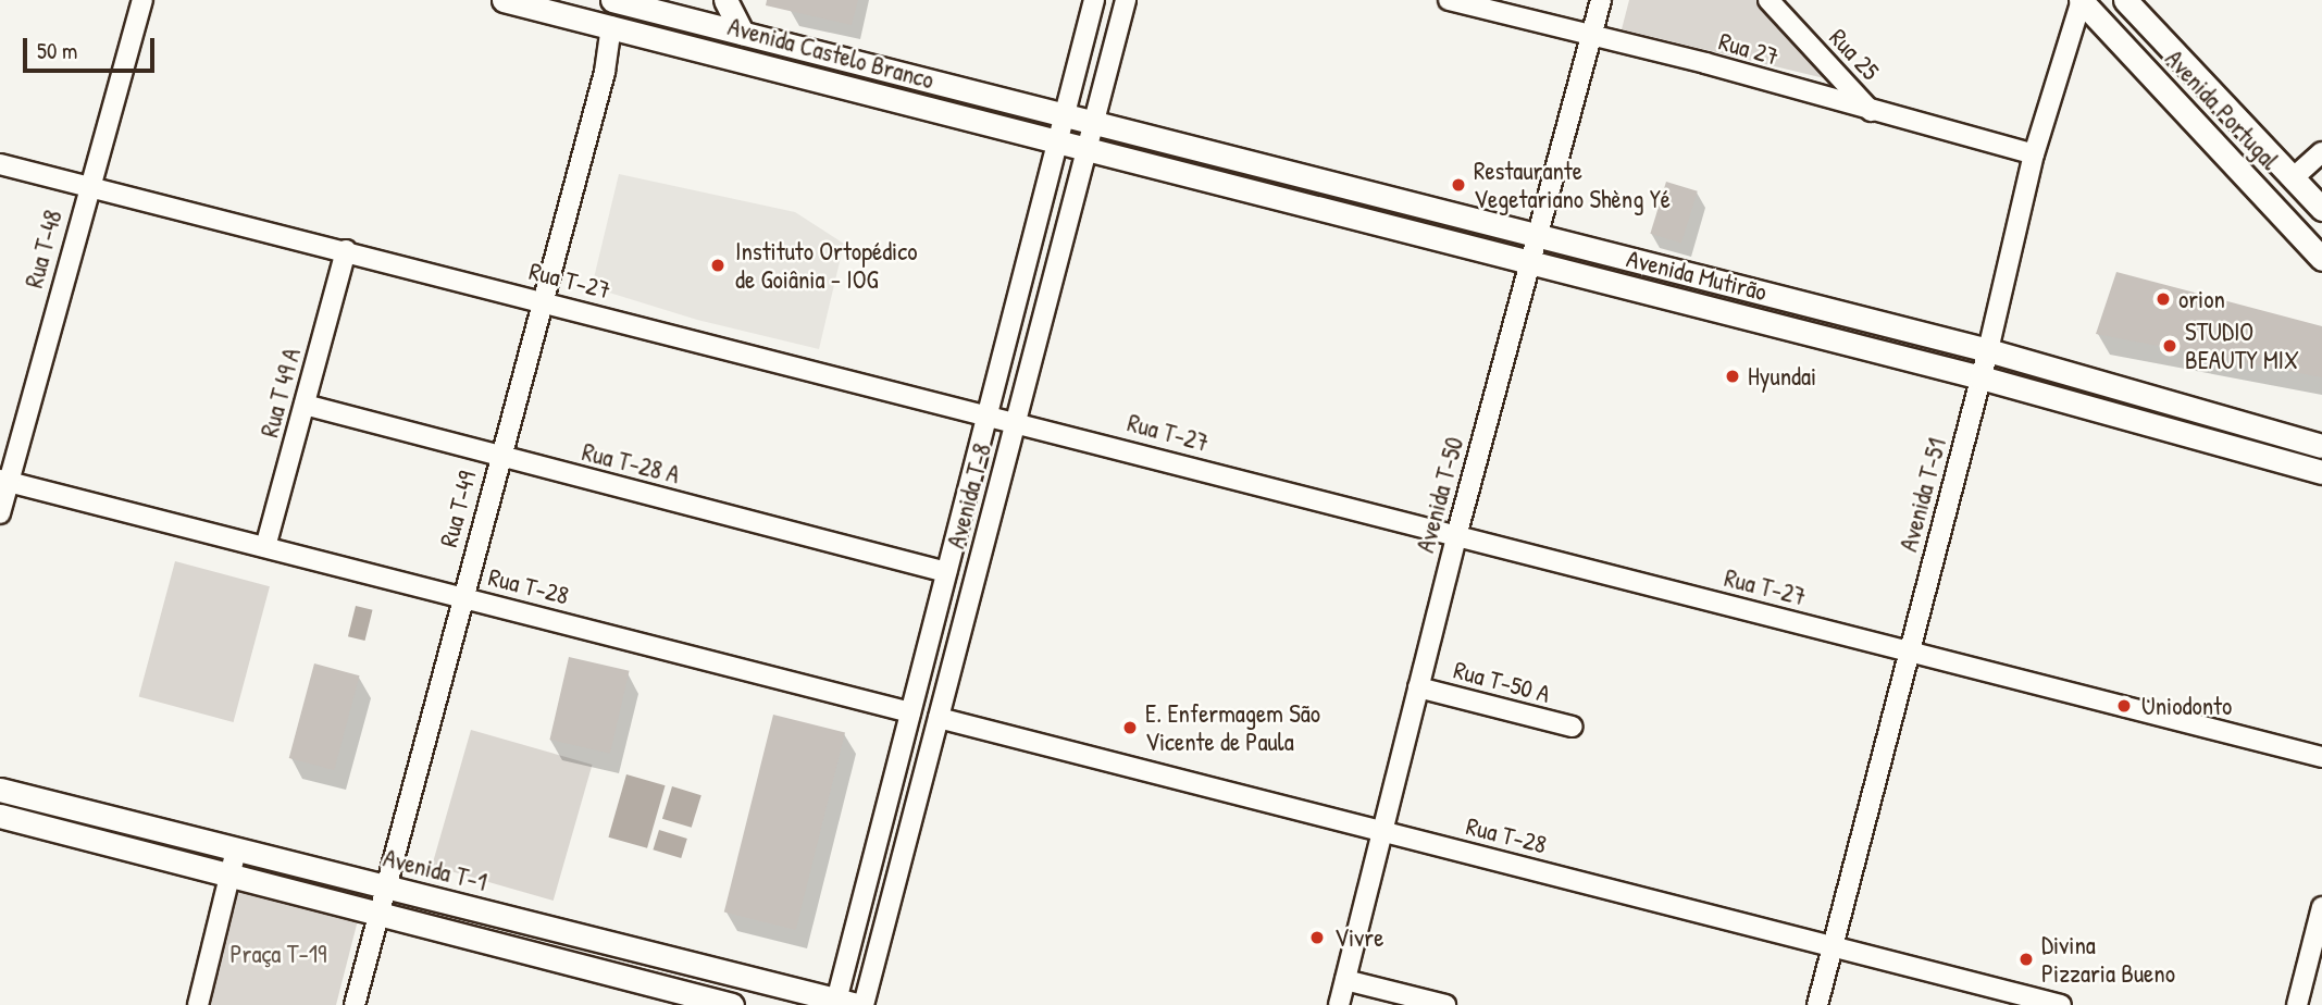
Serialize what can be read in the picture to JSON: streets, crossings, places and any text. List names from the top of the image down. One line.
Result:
{"streets":{"main road":["Avenida Castelo Branco","Avenida Portugal","Avenida Mutirão","Avenida T-1"],"street":["Rua 27","Rua 25","Rua T-48","Rua T-27","Rua T 49 A","Rua T-28 A","Avenida T-50","Avenida T-51","Avenida T-8","Rua T-49","Rua T-28","Rua T-50 A"]},"crossings":[["Rua 27","Rua 25"],["Rua 27","Avenida T-50"],["Rua 27","Avenida T-51"],["Avenida Castelo Branco","Avenida Mutirão"],["Avenida Castelo Branco","Avenida T-8"],["Avenida Castelo Branco","Rua T-49"],["Avenida Portugal","Avenida T-51"],["Rua T-48","Rua T-27"],["Rua T-48","Rua T-28"],["Avenida Mutirão","Avenida T-50"],["Avenida Mutirão","Avenida T-51"],["Avenida Mutirão","Avenida T-8"],["Rua T-27","Rua T 49 A"],["Rua T-27","Avenida T-50"],["Rua T-27","Avenida T-51"],["Rua T-27","Avenida T-8"],["Rua T-27","Rua T-49"],["Rua T 49 A","Rua T-28 A"],["Rua T 49 A","Rua T-28"],["Rua T-28 A","Avenida T-8"],["Rua T-28 A","Rua T-49"],["Avenida T-50","Rua T-28"],["Avenida T-50","Rua T-50 A"],["Avenida T-51","Rua T-28"],["Avenida T-8","Rua T-28"],["Avenida T-8","Avenida T-1"],["Rua T-49","Rua T-28"],["Rua T-49","Avenida T-1"]],"parks":["Praça T-19"],"places":["Restaurante Vegetariano Shèng Yé","Instituto Ortopédico de Goiânia - IOG","orion","STUDIO BEAUTY MIX","Hyundai","Uniodonto","E. Enfermagem São Vicente de Paula","Vivre","Divina Pizzaria Bueno"],"scale_bar":"50 m"}
